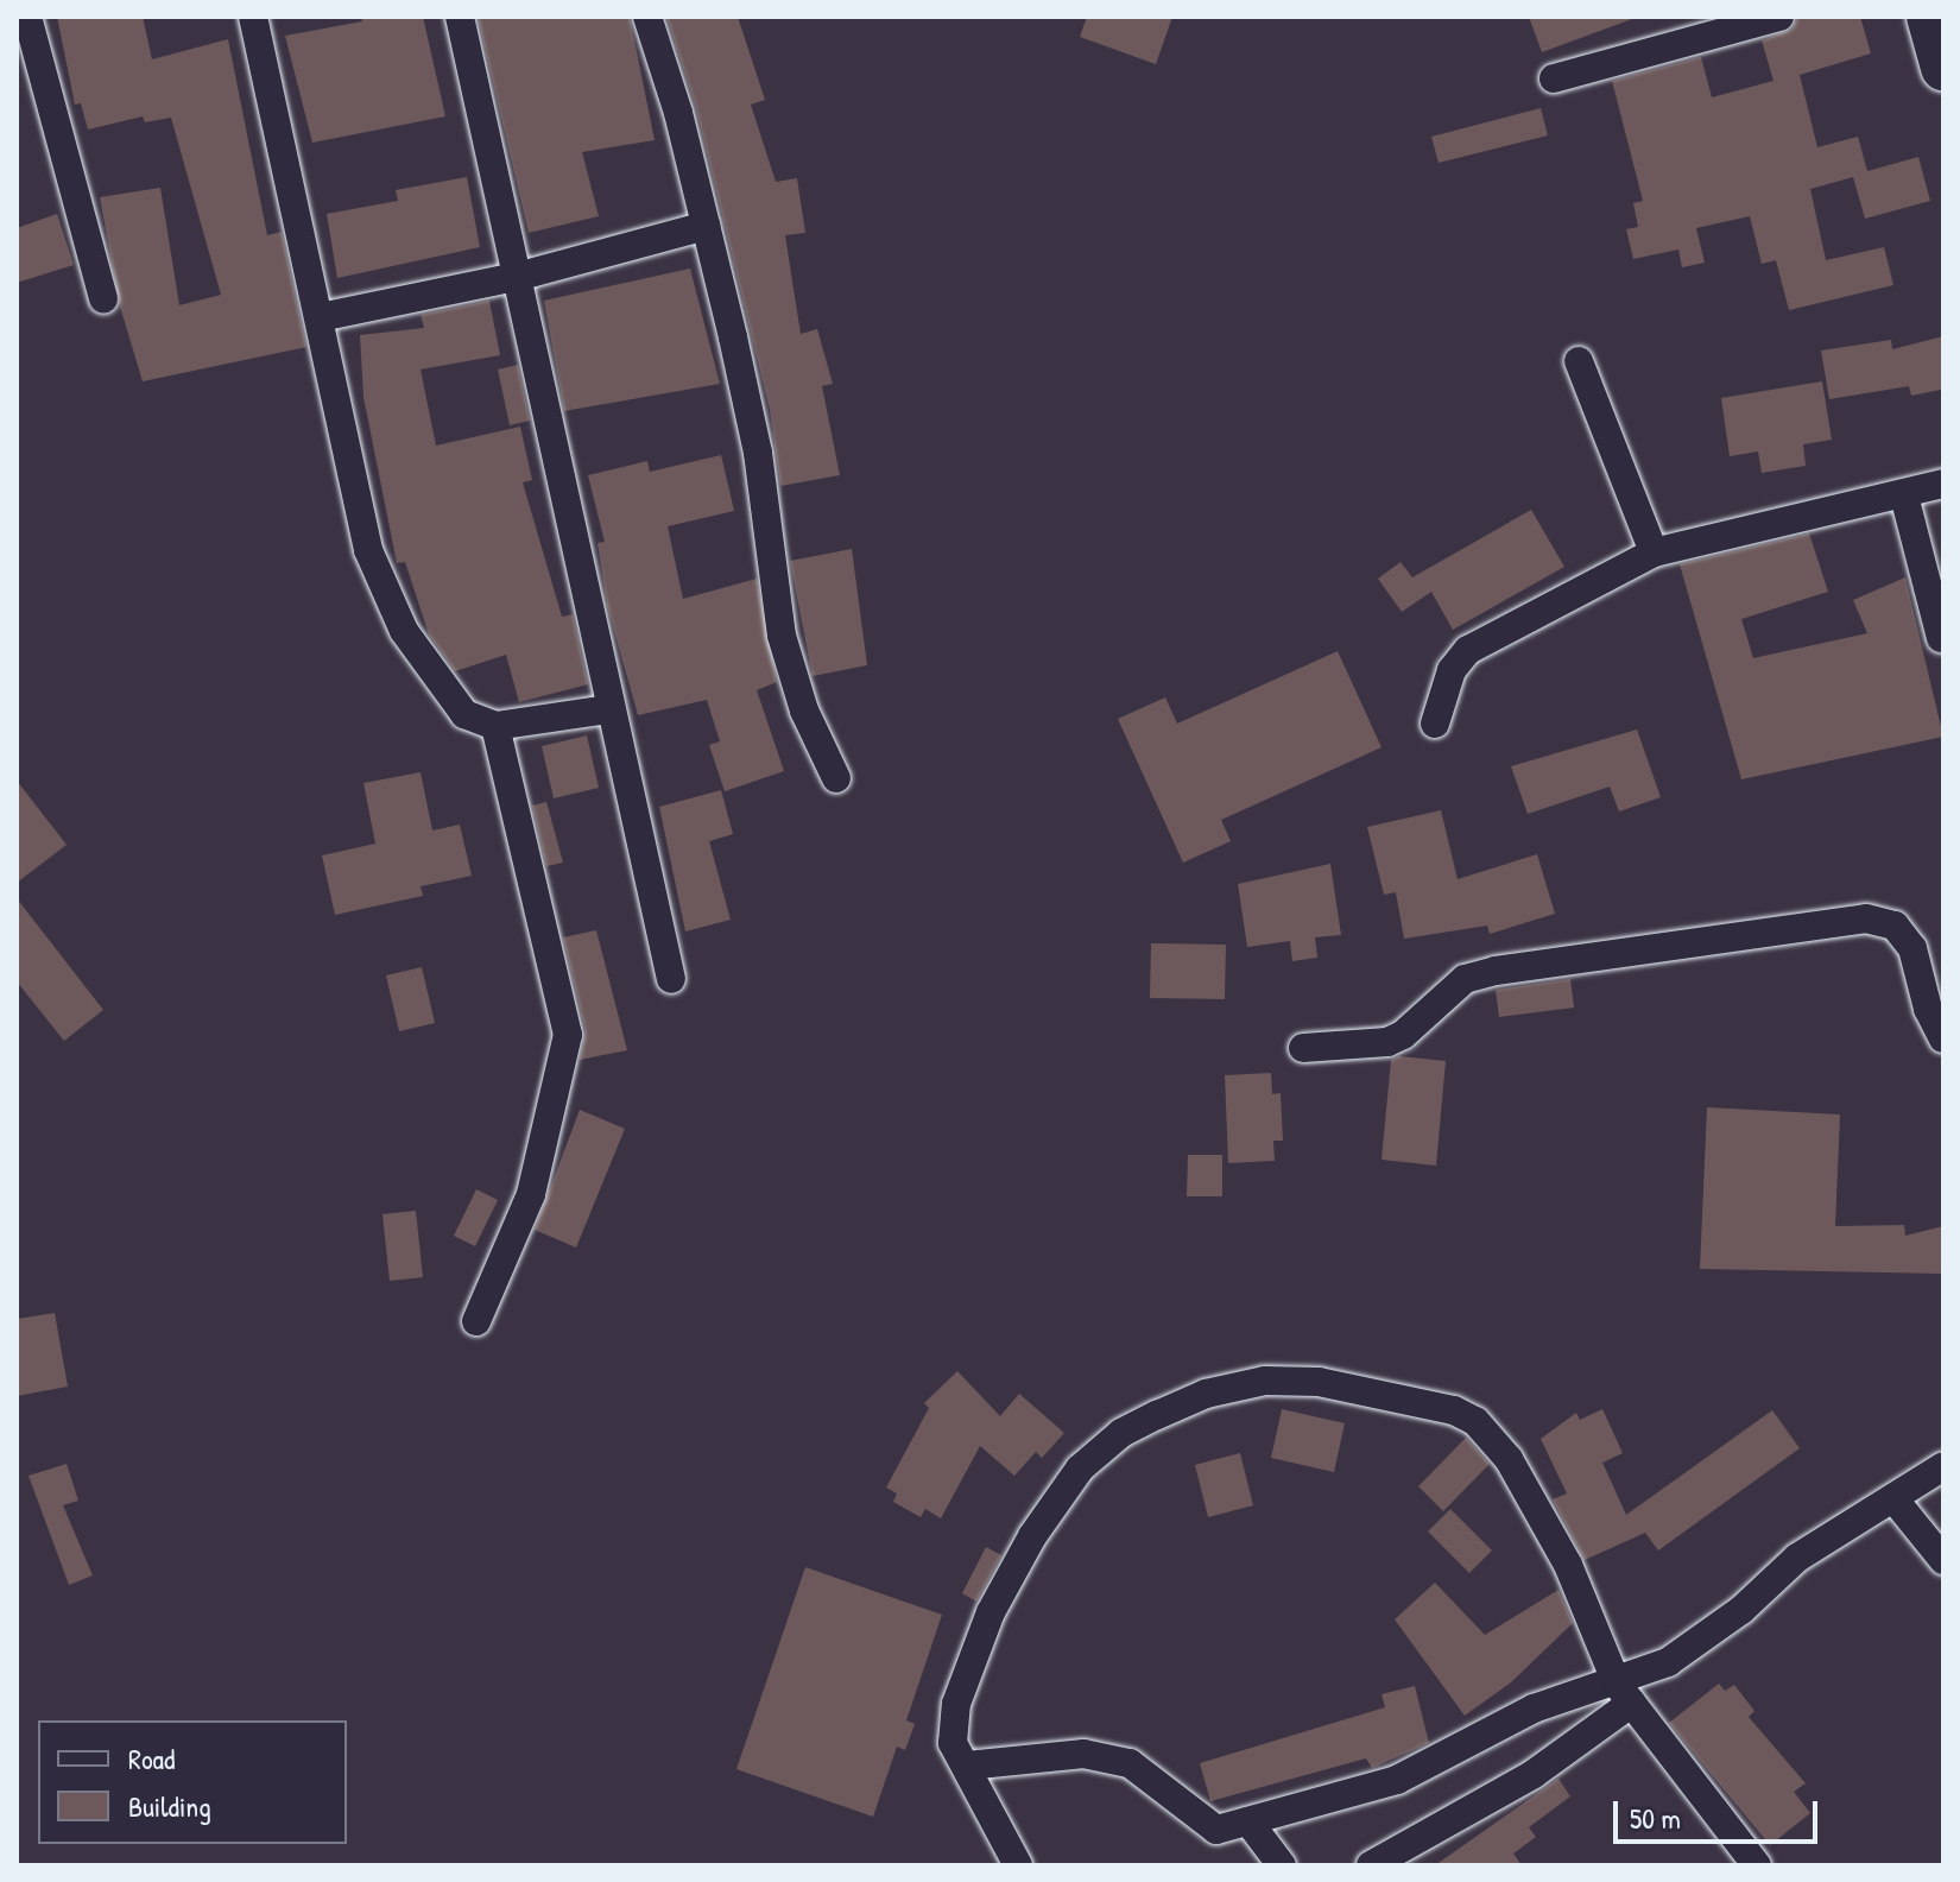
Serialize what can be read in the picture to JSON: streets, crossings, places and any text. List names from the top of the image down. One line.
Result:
{"legend":["Road","Building"],"scale_bar":"50 m"}
